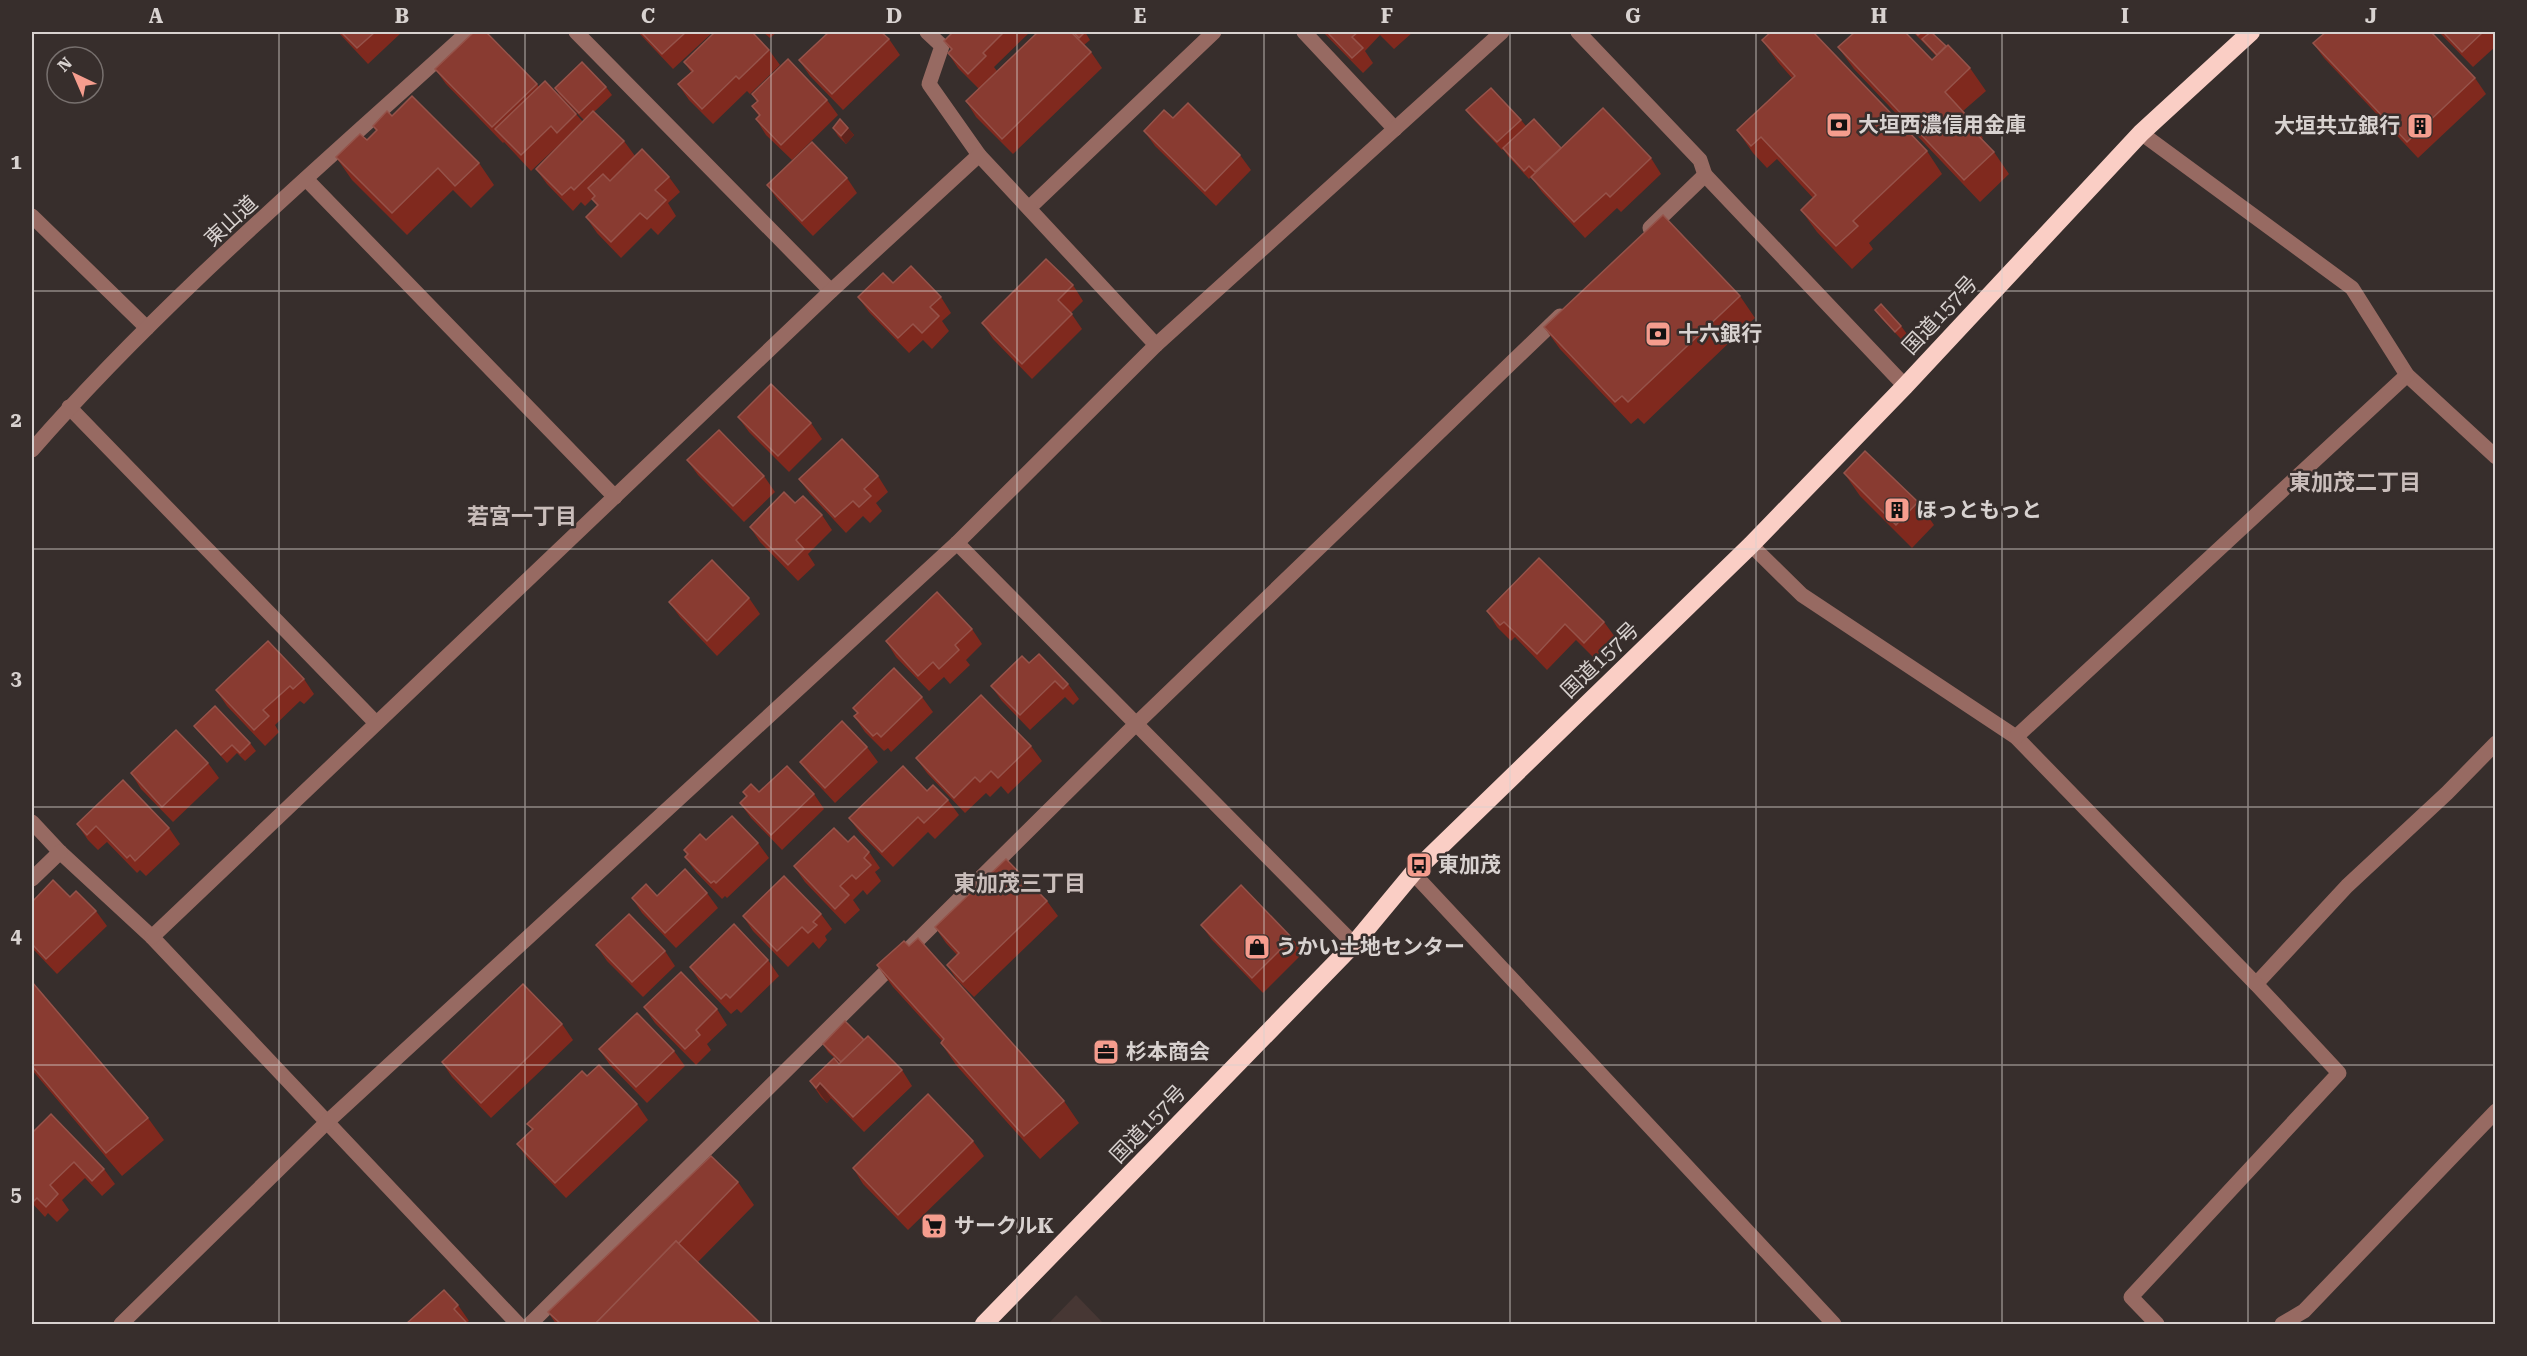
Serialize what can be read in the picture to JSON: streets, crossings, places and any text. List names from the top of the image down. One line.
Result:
{"streets":{"highway":["国道157号"],"street":["東山道"]},"districts":["東加茂二丁目","若宮一丁目","東加茂三丁目"],"places":{"bank":["大垣西濃信用金庫","十六銀行"],"building":["大垣共立銀行","ほっともっと"],"bus stop":["東加茂"],"shop":["うかい土地センター"],"office":["杉本商会"],"supermarket":["サークルK"]},"north":"top left","grid":{"columns":["A","B","C","D","E","F","G","H","I","J"],"rows":["1","2","3","4","5"]}}
